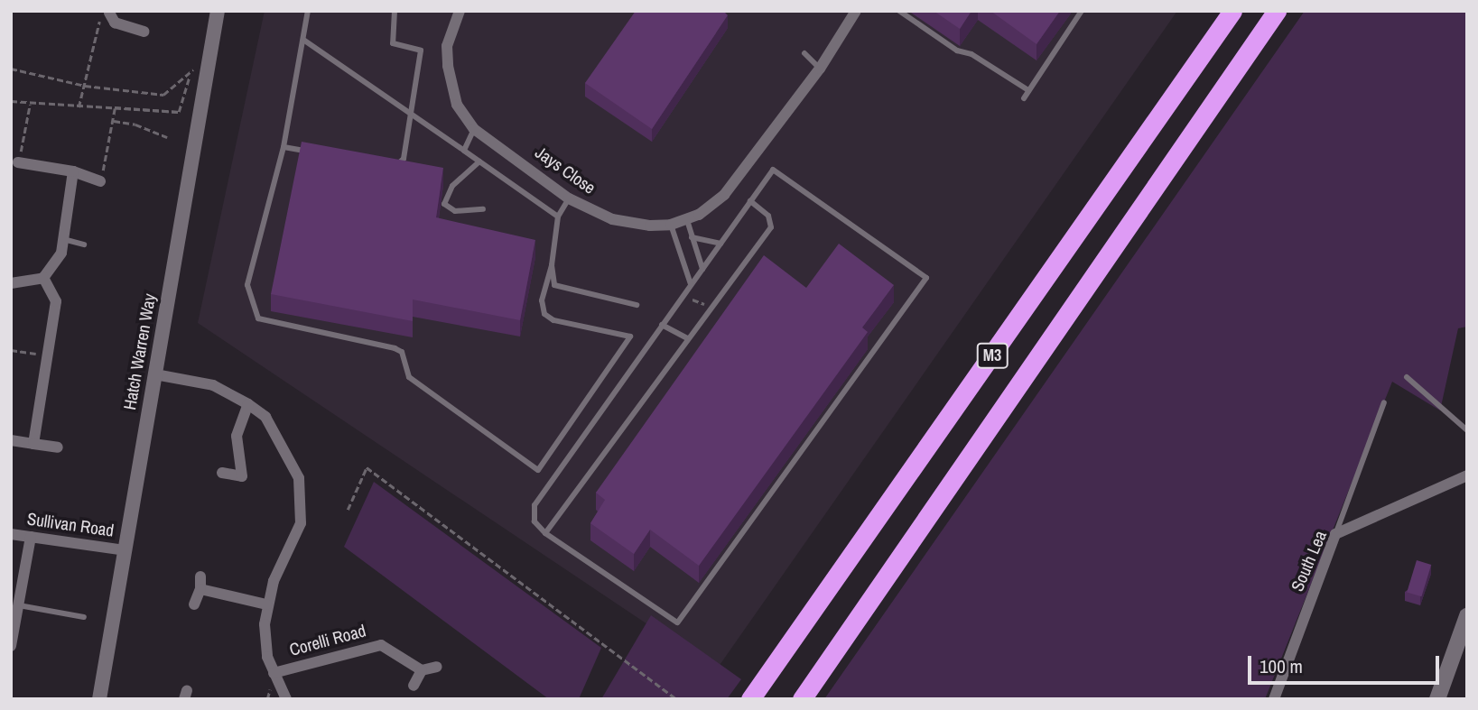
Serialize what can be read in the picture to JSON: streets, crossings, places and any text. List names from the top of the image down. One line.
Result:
{"streets":{"highway":["M3"],"street":["Jays Close","Hatch Warren Way","Sullivan Road","South Lea","Corelli Road"]},"crossings":[["Hatch Warren Way","Sullivan Road"]],"scale_bar":"100 m"}
